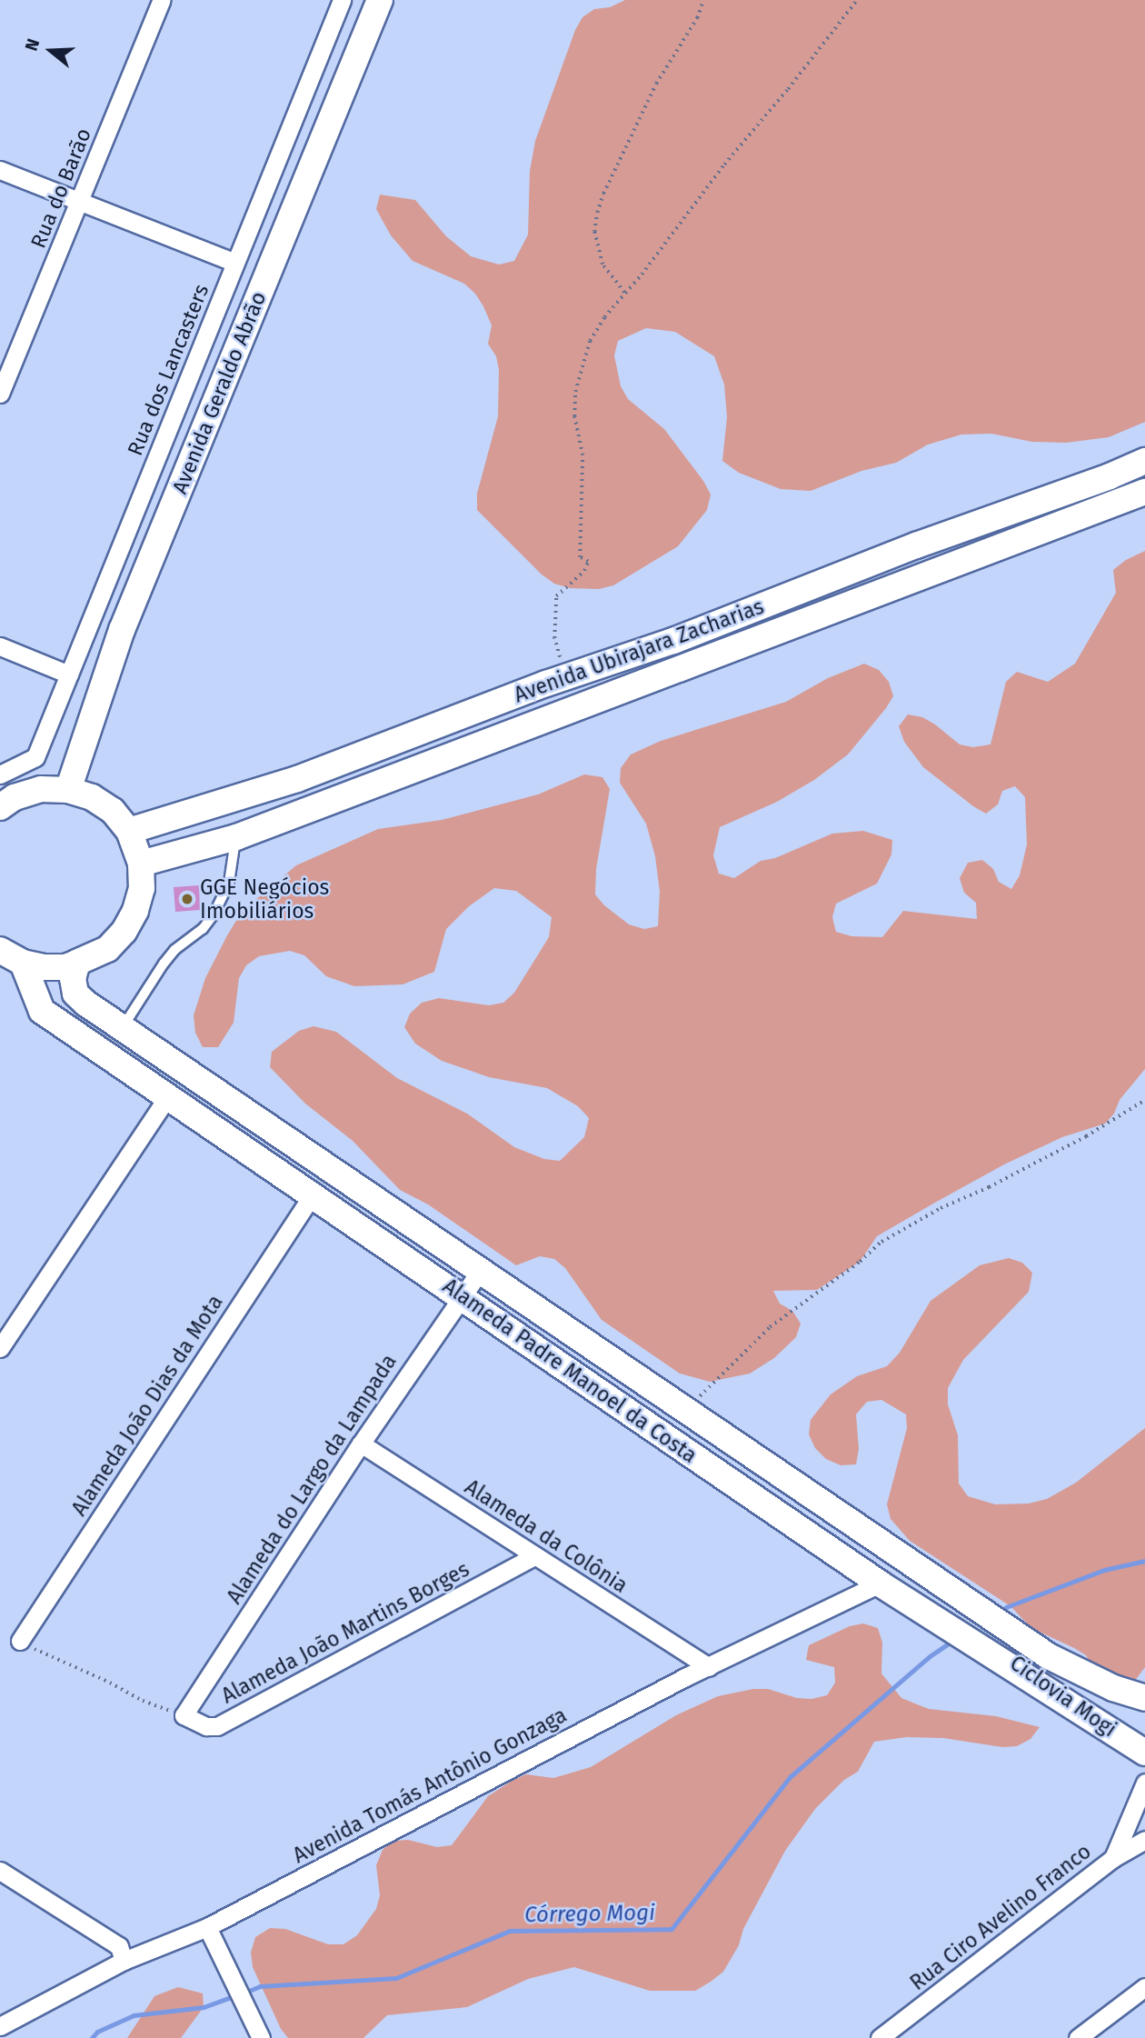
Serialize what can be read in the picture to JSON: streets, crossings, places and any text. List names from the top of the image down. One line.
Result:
{"streets":{"main road":["Avenida Geraldo Abrão","Avenida Ubirajara Zacharias","Alameda Padre Manoel da Costa"],"street":["Rua do Barão","Rua dos Lancasters","Alameda João Dias da Mota","Alameda do Largo da Lampada","Alameda da Colônia","Alameda João Martins Borges","Avenida Tomás Antônio Gonzaga","Rua Ciro Avelino Franco"]},"crossings":[["Alameda Padre Manoel da Costa","Alameda João Dias da Mota"],["Alameda Padre Manoel da Costa","Alameda do Largo da Lampada"],["Alameda Padre Manoel da Costa","Avenida Tomás Antônio Gonzaga"],["Alameda do Largo da Lampada","Alameda da Colônia"],["Alameda do Largo da Lampada","Alameda João Martins Borges"],["Alameda da Colônia","Alameda João Martins Borges"],["Alameda da Colônia","Avenida Tomás Antônio Gonzaga"]],"water":["Córrego Mogi"],"places":["GGE Negócios Imobiliários"],"north":"left"}
